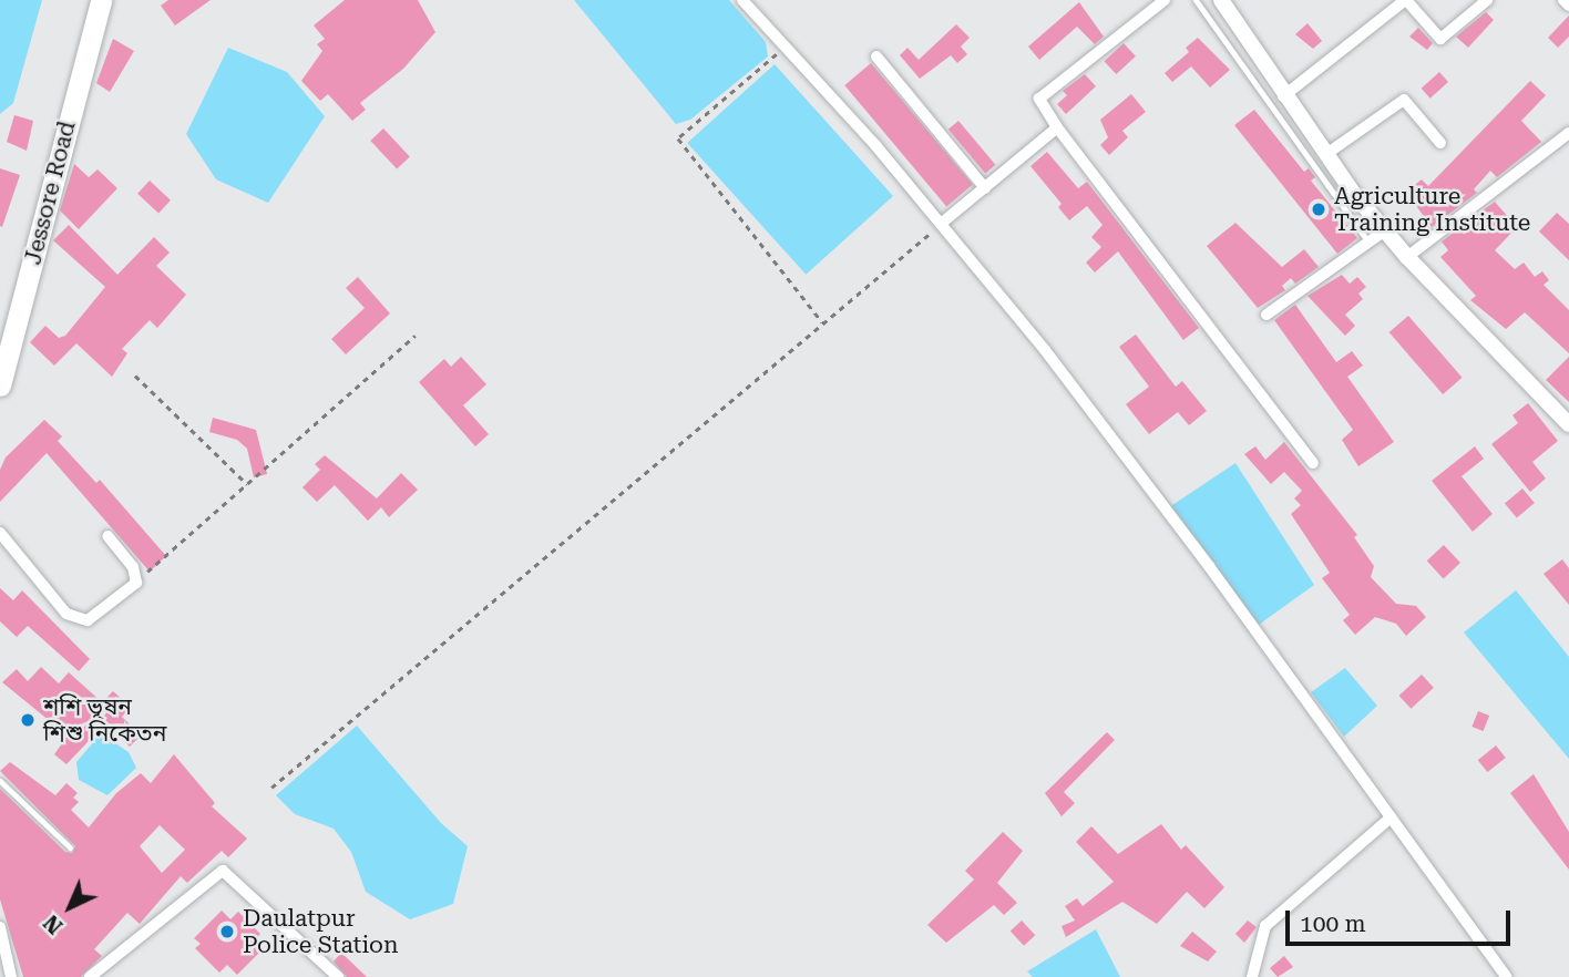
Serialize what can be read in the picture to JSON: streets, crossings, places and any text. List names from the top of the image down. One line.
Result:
{"streets":{"highway":["Jessore Road"]},"places":["Agriculture Training Institute","শশি ভূষন শিশু নিকেতন","Daulatpur Police Station"],"scale_bar":"100 m","north":"bottom left"}
